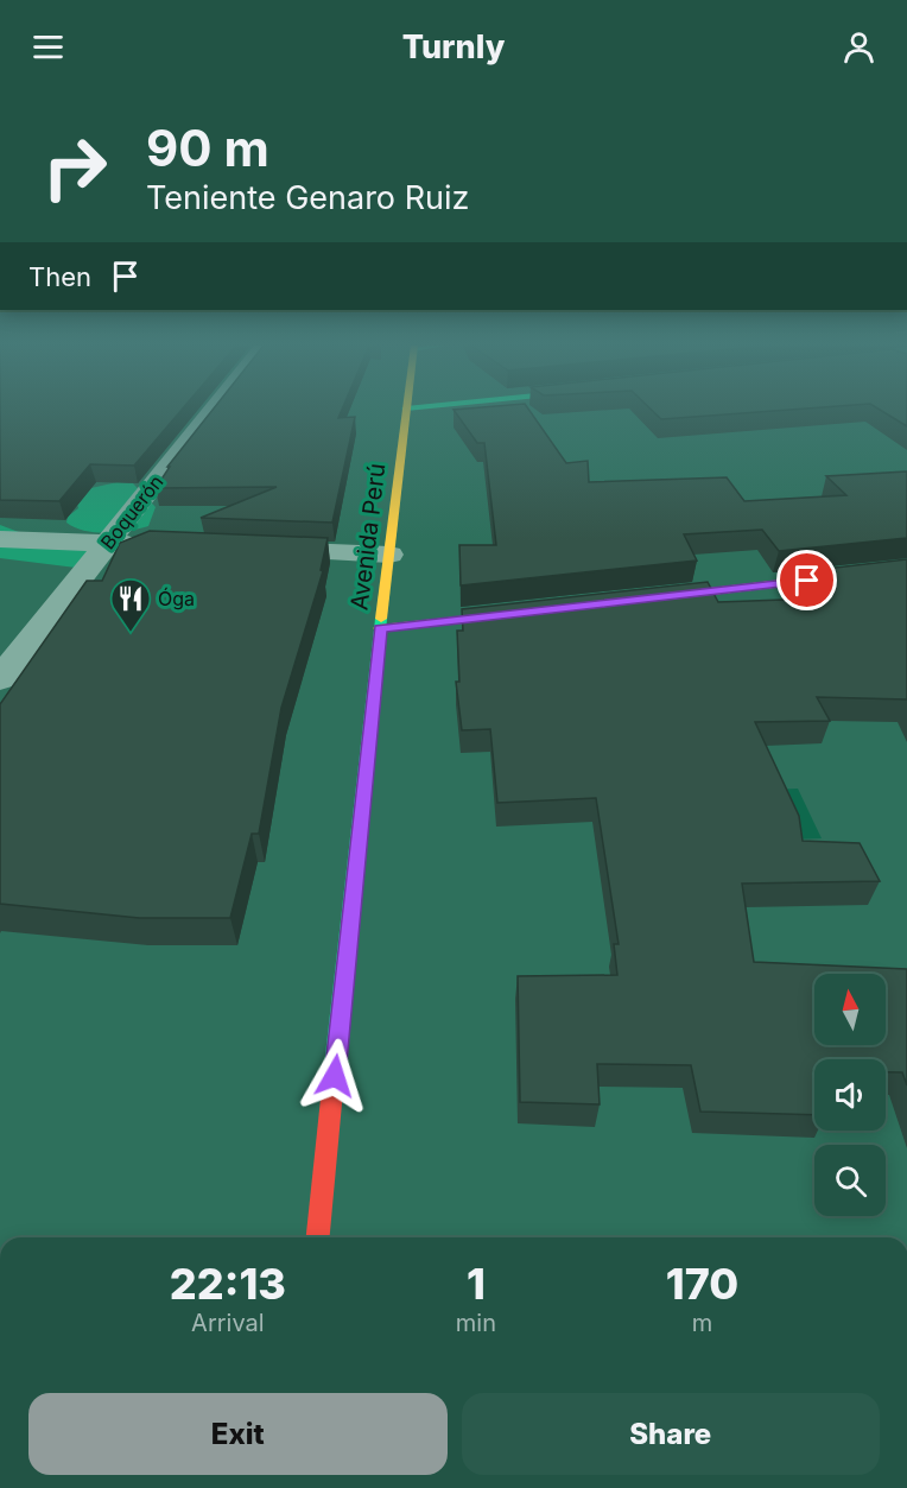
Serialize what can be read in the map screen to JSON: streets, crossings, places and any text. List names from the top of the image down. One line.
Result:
{"streets":{"main road":["Avenida Perú"],"street":["Boquerón"]},"places":{"restaurant":["Óga"]},"north":"top","page":{"header":"Turnly","turn":["90 m","Teniente Genaro Ruiz"],"then":"Then","eta":["22:13","Arrival","1","min","170","m"],"buttons":["Exit","Share"]}}
